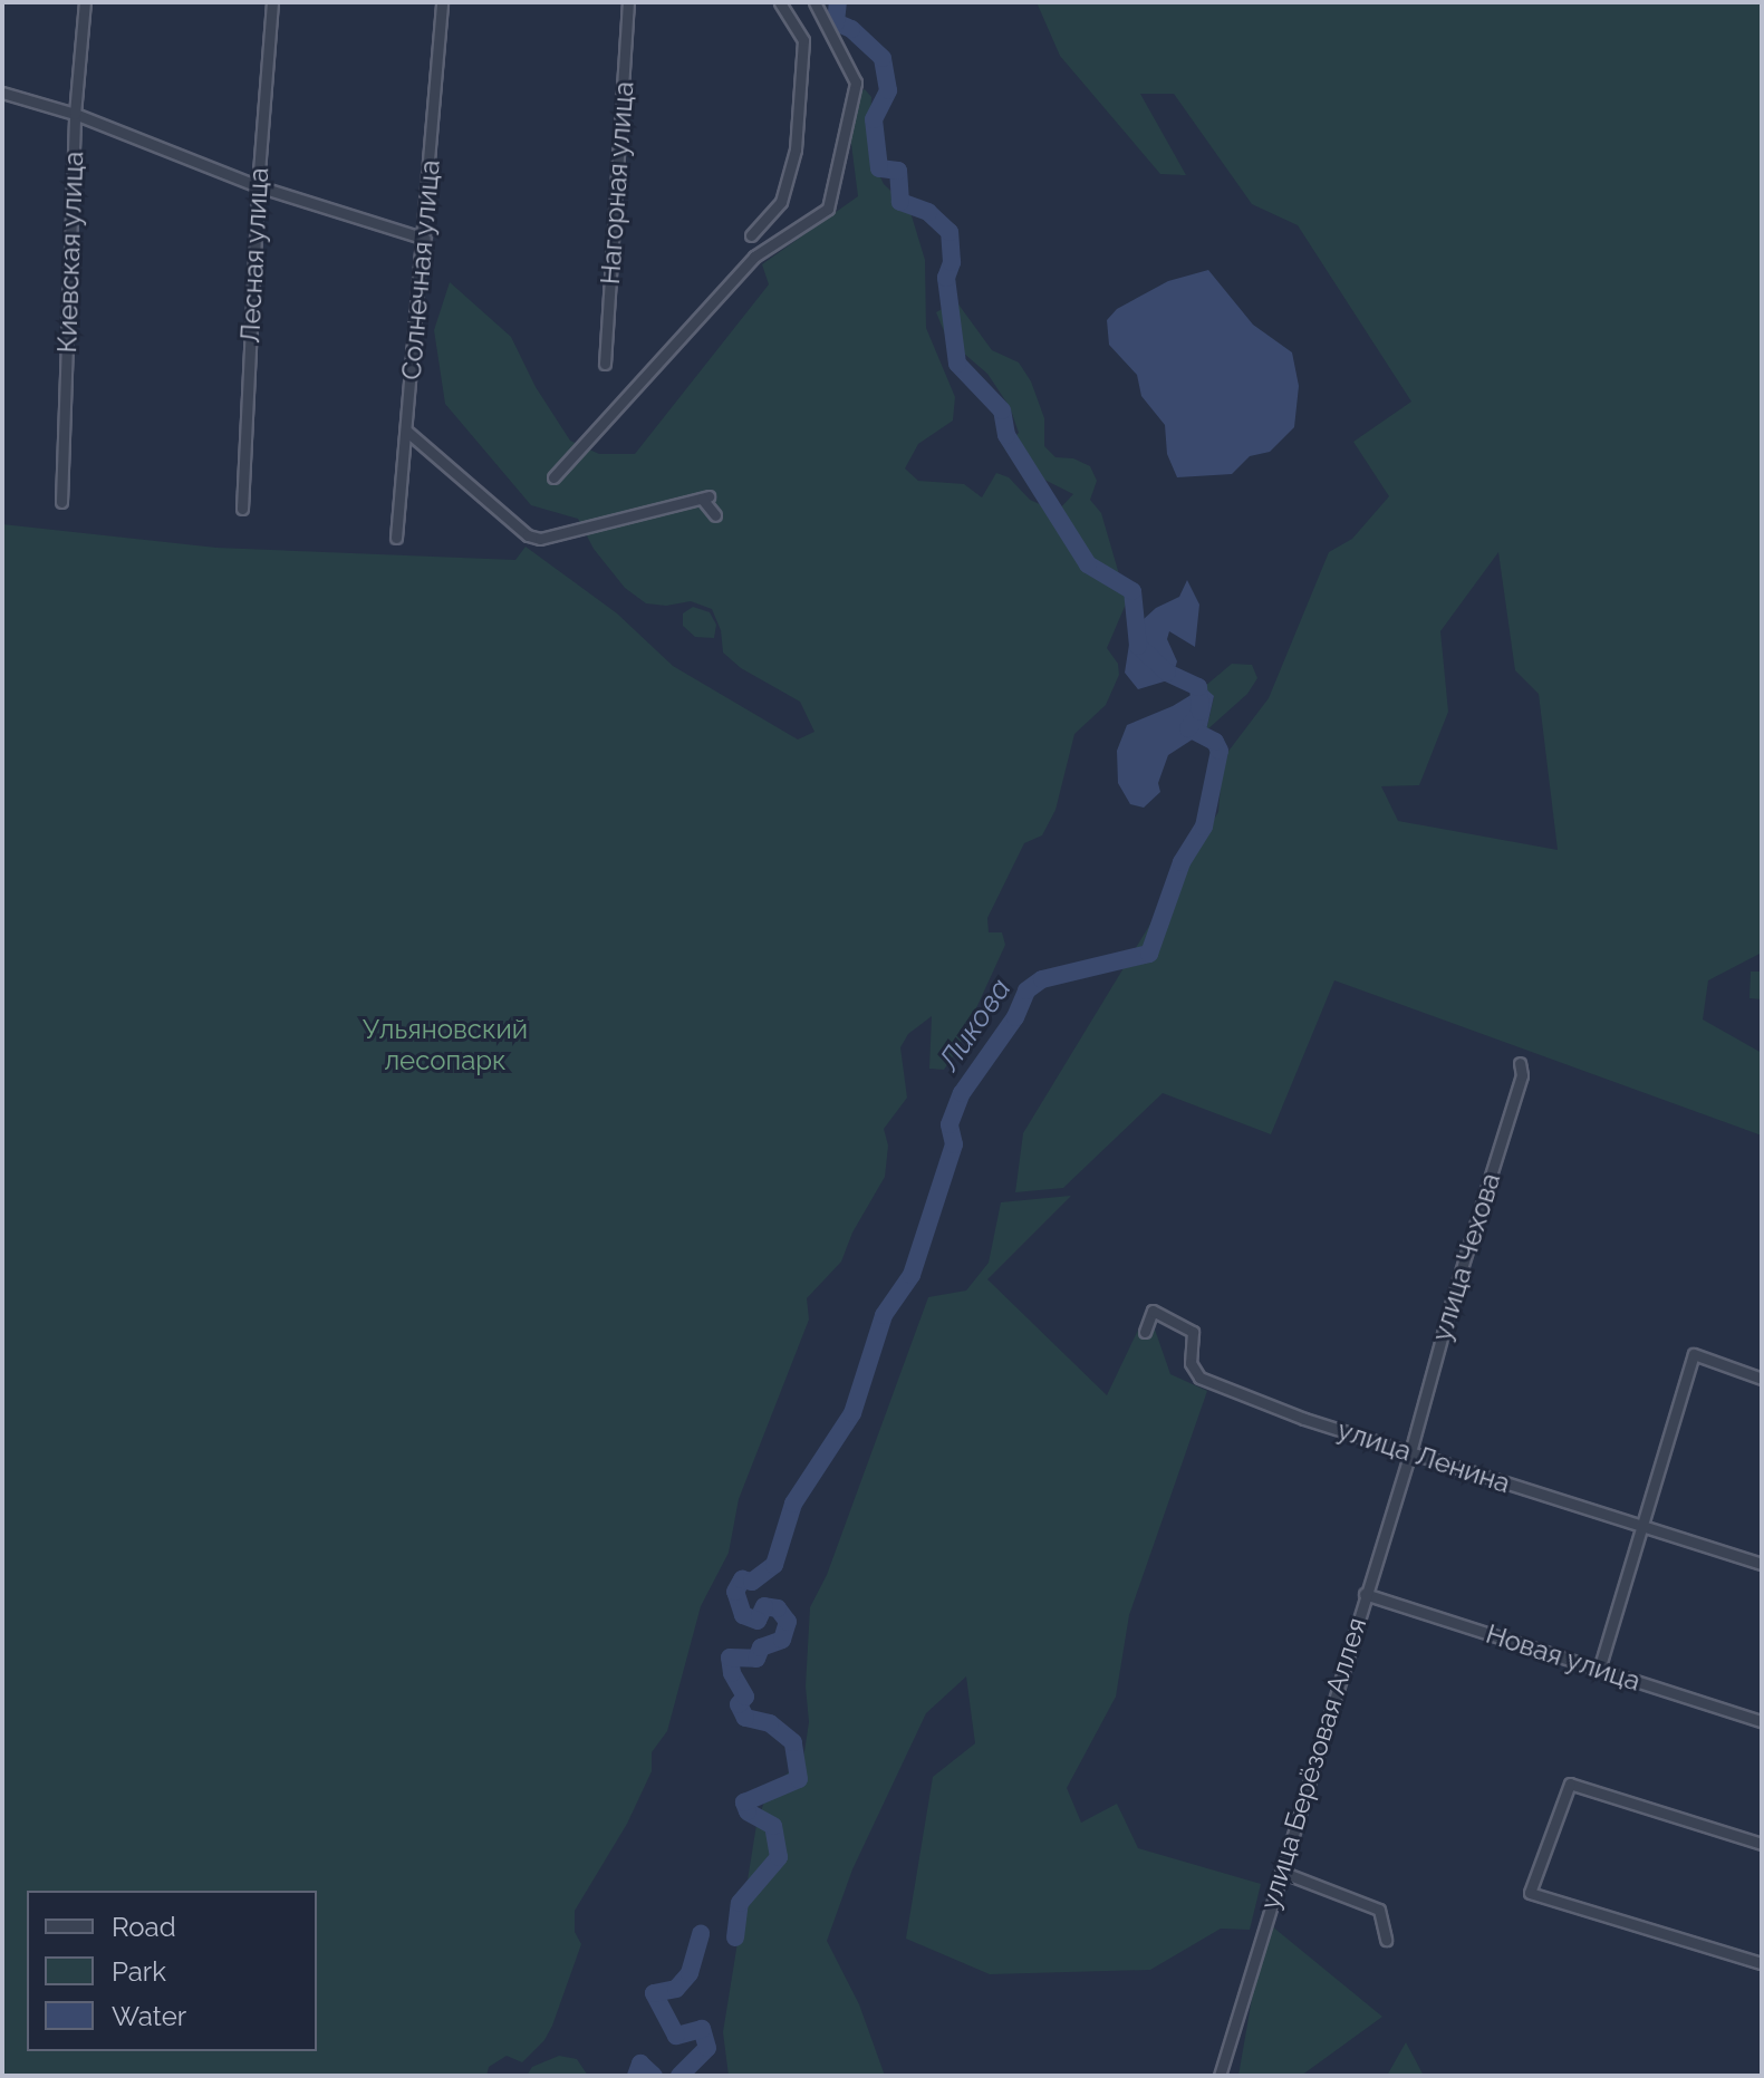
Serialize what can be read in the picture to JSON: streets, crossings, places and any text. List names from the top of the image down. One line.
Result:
{"streets":{"street":["Нагорная улица","Киевская улица","Лесная улица","Солнечная улица","улица Чехова","улица Ленина","Новая улица","улица Берёзовая Аллея"]},"crossings":[["улица Чехова","улица Ленина"],["улица Чехова","улица Берёзовая Аллея"],["улица Ленина","улица Берёзовая Аллея"],["Новая улица","улица Берёзовая Аллея"]],"water":["Ликова"],"parks":["Ульяновский лесопарк"],"legend":["Road","Park","Water"]}
